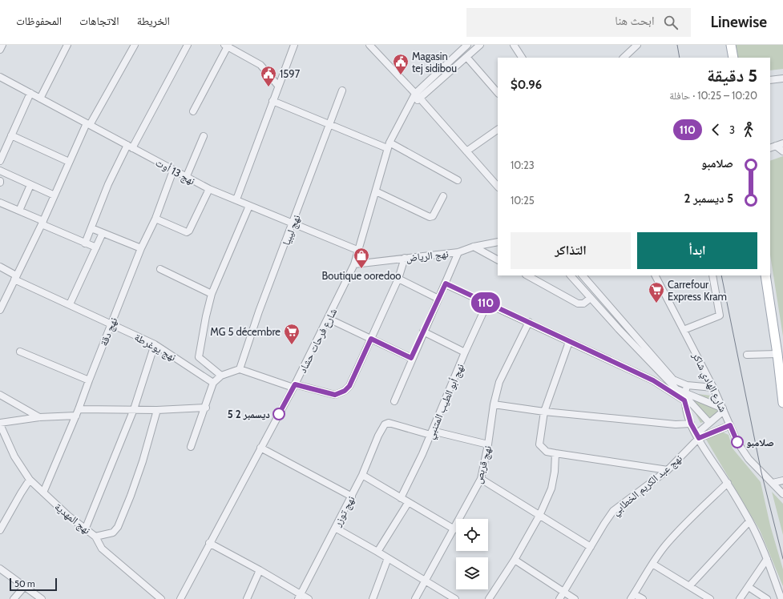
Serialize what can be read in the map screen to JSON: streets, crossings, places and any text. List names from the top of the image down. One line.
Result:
{"streets":{"street":["نهج 13 أوت","نهج ليبيا","نهج الرياض","نهج دقة","شارع فرحات حشاد","نهج يوغرطة","شارع الهادي شاكر","نهج أبو الطيب المتنبي","نهج قربص","نهج عبد الكريم الخطابي","نهج توزر","نهج المهدية"]},"crossings":[["نهج 13 أوت","نهج ليبيا"],["نهج 13 أوت","نهج دقة"],["نهج 13 أوت","شارع فرحات حشاد"],["نهج الرياض","شارع فرحات حشاد"],["نهج دقة","نهج يوغرطة"],["نهج دقة","نهج المهدية"],["شارع الهادي شاكر","نهج عبد الكريم الخطابي"],["نهج أبو الطيب المتنبي","نهج توزر"]],"places":{"public building":["Magasin tej sidibou","1597"],"shop":["Boutique ooredoo"],"supermarket":["Carrefour Express Kram","MG 5 décembre"],"other":["5 ديسمبر 2","صلامبو"]},"lines":["bus line 110"],"scale_bar":"50 m","page":{"header":"Linewise","search":"ابحث هنا","nav":["الخريطة","الاتجاهات","المحفوظات"],"on_map":"110","heading":["5 دقيقة","10:20 – 10:25 · حافلة","$0.96"],"legs":["3","110"],"list":[{"name":"صلامبو","value":"10:23"},{"name":"5 ديسمبر 2","value":"10:25"}],"buttons":["ابدأ","التذاكر"],"scale":"50 m"}}
